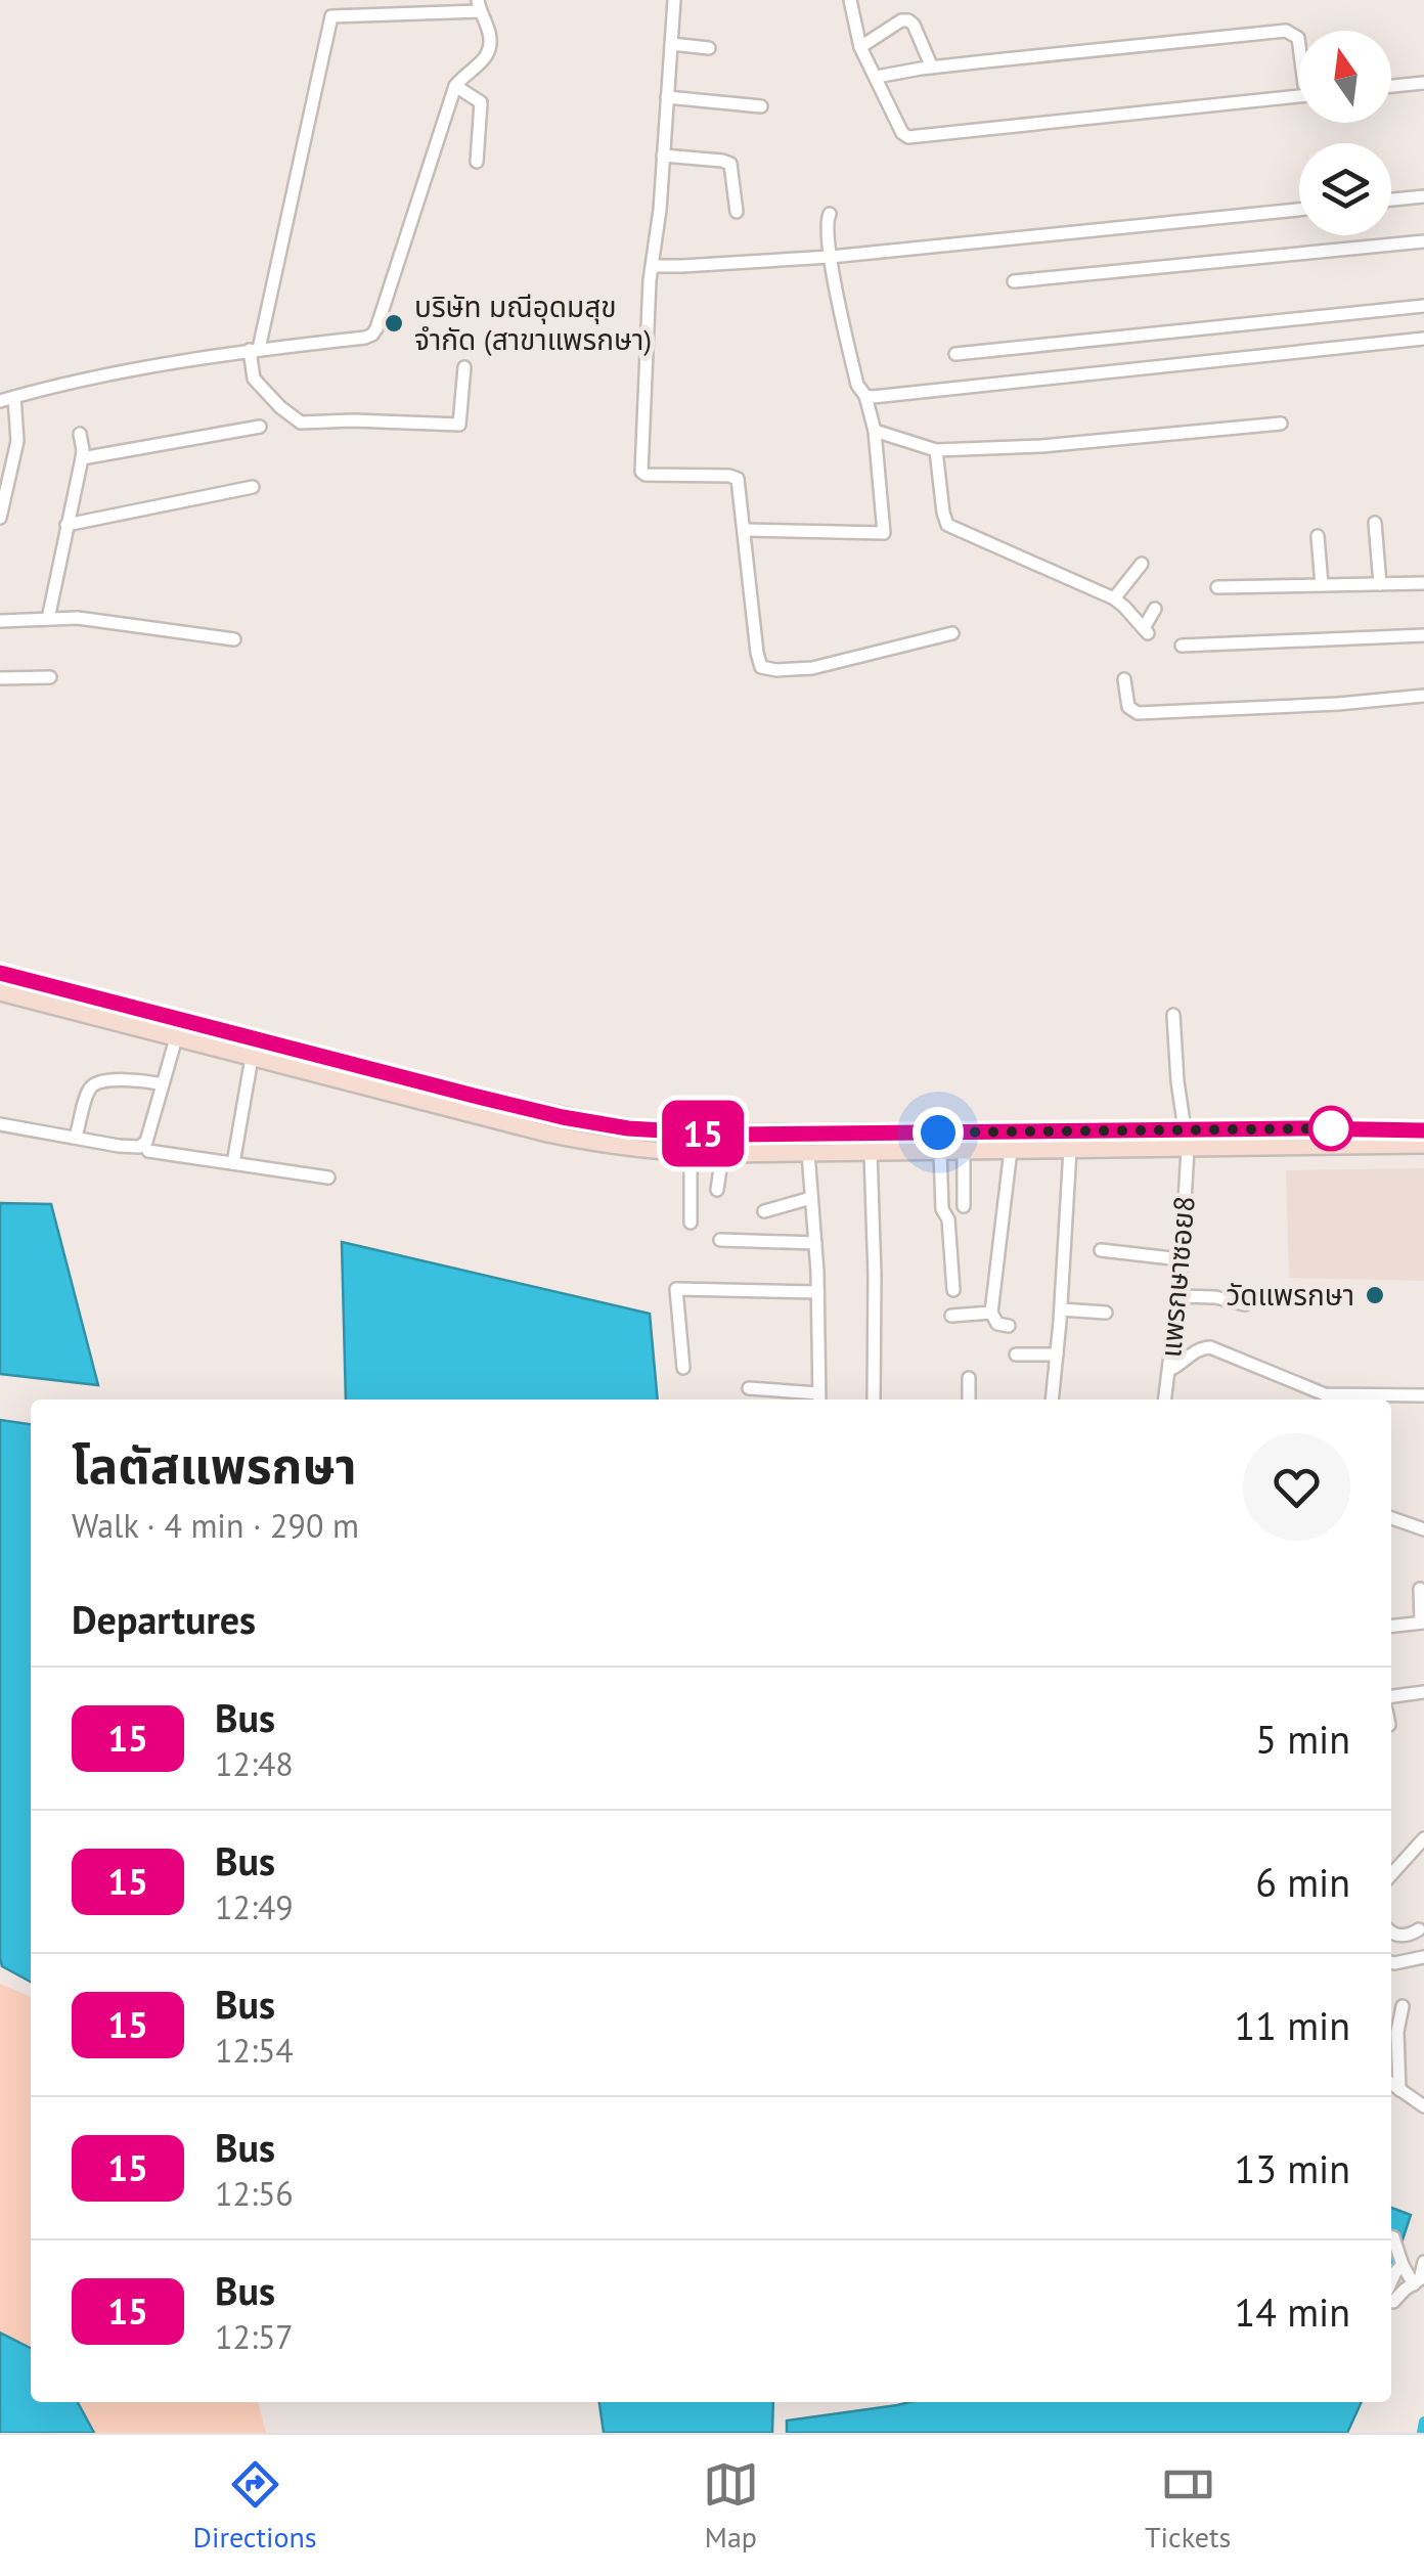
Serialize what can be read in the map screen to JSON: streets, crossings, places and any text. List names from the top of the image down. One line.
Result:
{"streets":{"street":["แพรกษาซอย8"]},"places":["บริษัท มณีอุดมสุข จำกัด (สาขาแพรกษา)","วัดแพรกษา"],"lines":["bus line 15"],"north":"top","page":{"on_map":"15","heading":[["โลตัสแพรกษา","Walk · 4 min · 290 m"],"Departures"],"list":[{"mark":"15","name":"Bus","note":"12:48","value":"5 min"},{"mark":"15","name":"Bus","note":"12:49","value":"6 min"},{"mark":"15","name":"Bus","note":"12:54","value":"11 min"},{"mark":"15","name":"Bus","note":"12:56","value":"13 min"},{"mark":"15","name":"Bus","note":"12:57","value":"14 min"}],"tabs":["Directions","Map","Tickets"]}}
